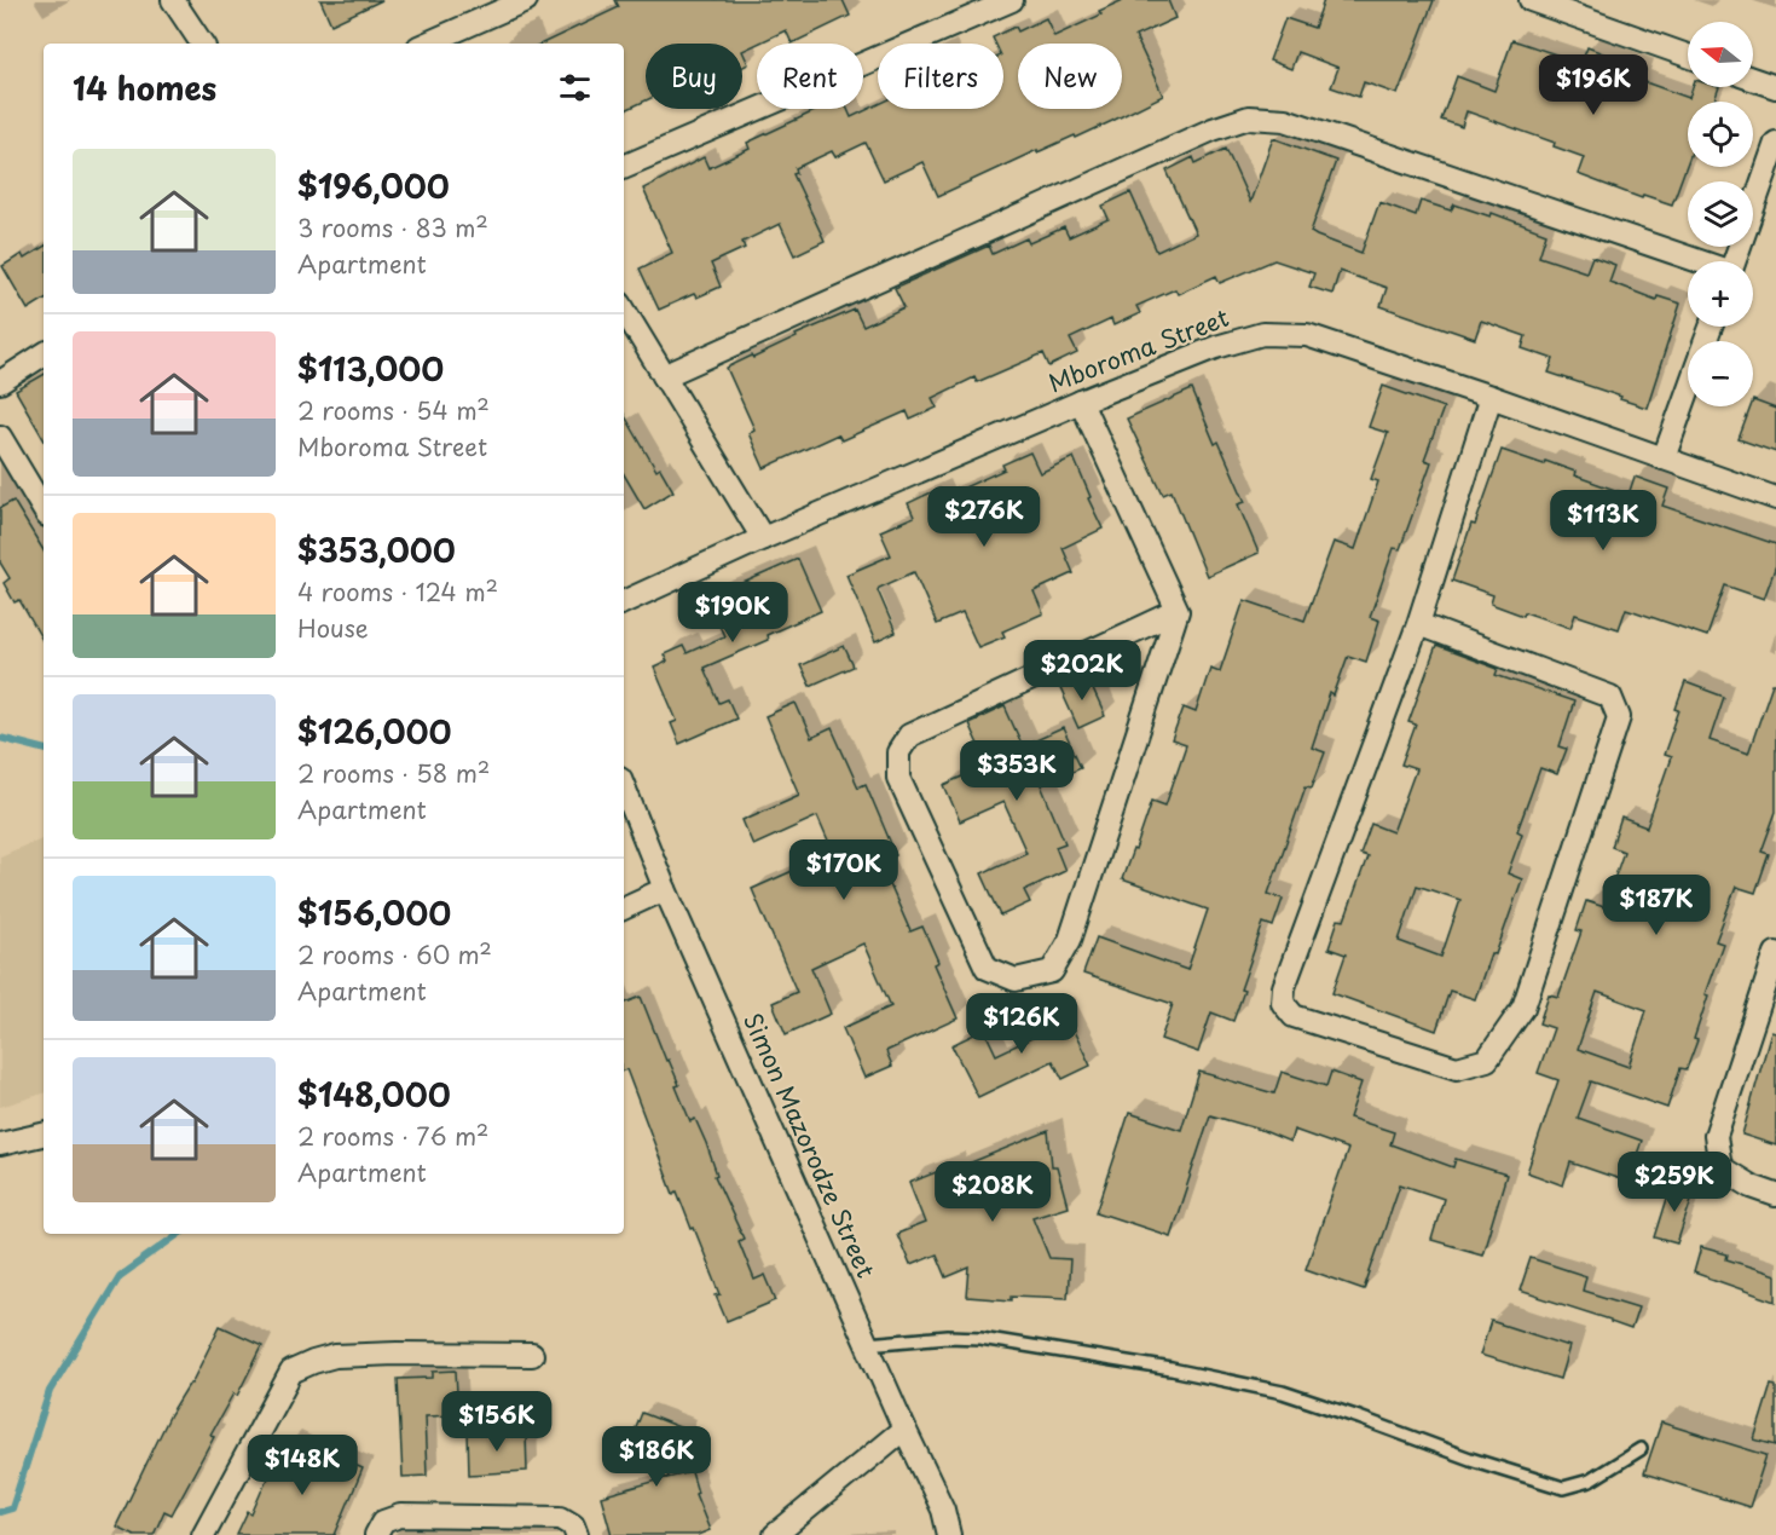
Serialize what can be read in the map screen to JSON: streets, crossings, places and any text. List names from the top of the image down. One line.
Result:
{"streets":{"street":["Mboroma Street","Simon Mazorodze Street"]},"north":"left","page":{"map_buttons":["+","−"],"chip":["Buy","Rent","Filters","New"],"heading":"14 homes","price":["$196K","$276K","$113K","$190K","$202K","$353K","$170K","$187K","$126K","$259K","$208K","$156K","$186K","$148K"],"list":[{"name":"$196,000","note":"3 rooms · 83 m² · Apartment"},{"name":"$113,000","note":"2 rooms · 54 m² · Mboroma Street"},{"name":"$353,000","note":"4 rooms · 124 m² · House"},{"name":"$126,000","note":"2 rooms · 58 m² · Apartment"},{"name":"$156,000","note":"2 rooms · 60 m² · Apartment"},{"name":"$148,000","note":"2 rooms · 76 m² · Apartment"}]}}
